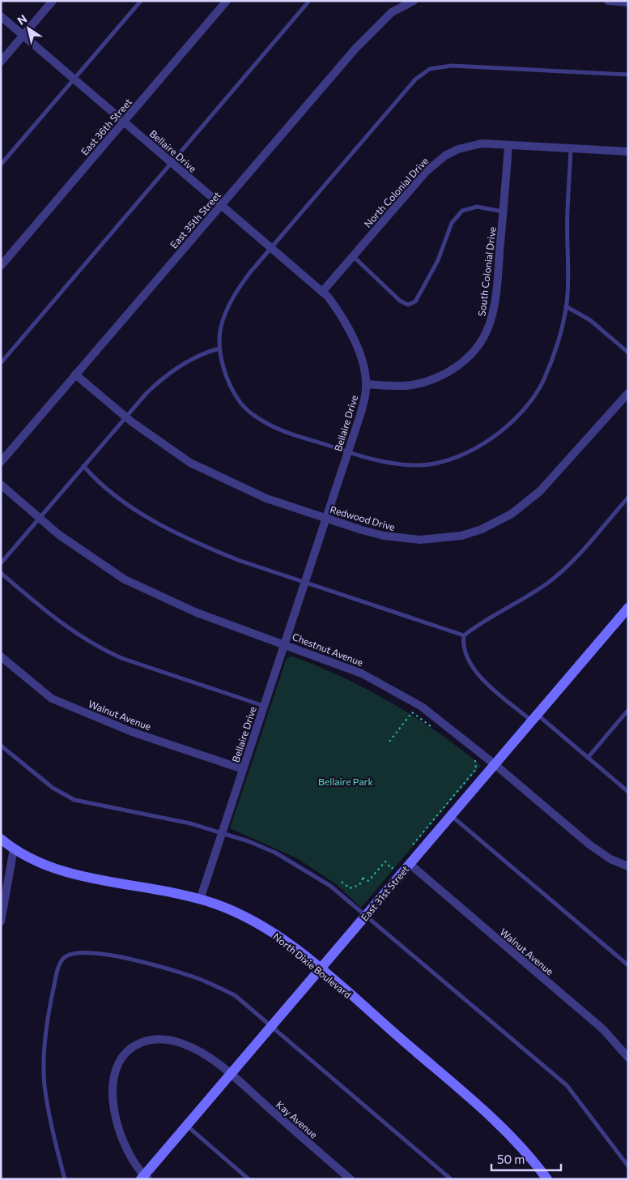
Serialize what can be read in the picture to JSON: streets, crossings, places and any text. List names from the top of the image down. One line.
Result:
{"streets":{"street":["East 36th Street","Bellaire Drive","North Colonial Drive","East 35th Street","South Colonial Drive","Redwood Drive","Chestnut Avenue","Walnut Avenue","East 31st Street","North Dixie Boulevard","Kay Avenue"]},"crossings":[["East 36th Street","Bellaire Drive"],["Bellaire Drive","North Colonial Drive"],["Bellaire Drive","East 35th Street"],["Bellaire Drive","South Colonial Drive"],["Bellaire Drive","Redwood Drive"],["Bellaire Drive","Chestnut Avenue"],["Bellaire Drive","Walnut Avenue"],["Bellaire Drive","North Dixie Boulevard"],["North Colonial Drive","South Colonial Drive"],["East 35th Street","Redwood Drive"],["Chestnut Avenue","East 31st Street"],["Walnut Avenue","East 31st Street"],["East 31st Street","North Dixie Boulevard"],["East 31st Street","Kay Avenue"]],"parks":["Bellaire Park"],"scale_bar":"50 m","north":"top left"}
